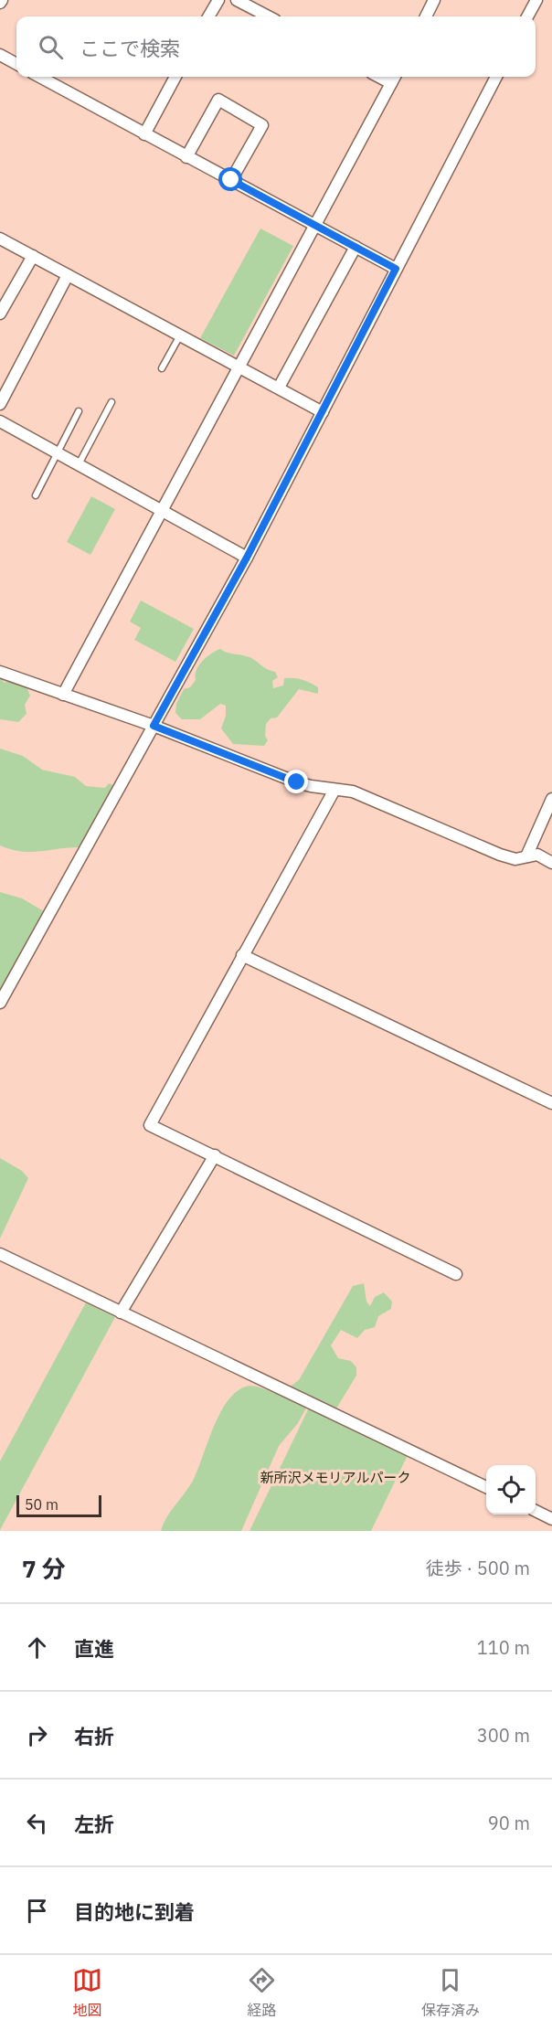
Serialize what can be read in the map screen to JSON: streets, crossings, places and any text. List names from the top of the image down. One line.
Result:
{"parks":["新所沢メモリアルパーク"],"scale_bar":"50 m","page":{"search":"ここで検索","scale":"50 m","heading":["7 分","徒歩 · 500 m"],"list":[["直進","110 m"],["右折","300 m"],["左折","90 m"],"目的地に到着"],"nav":["地図","経路","保存済み"]}}
